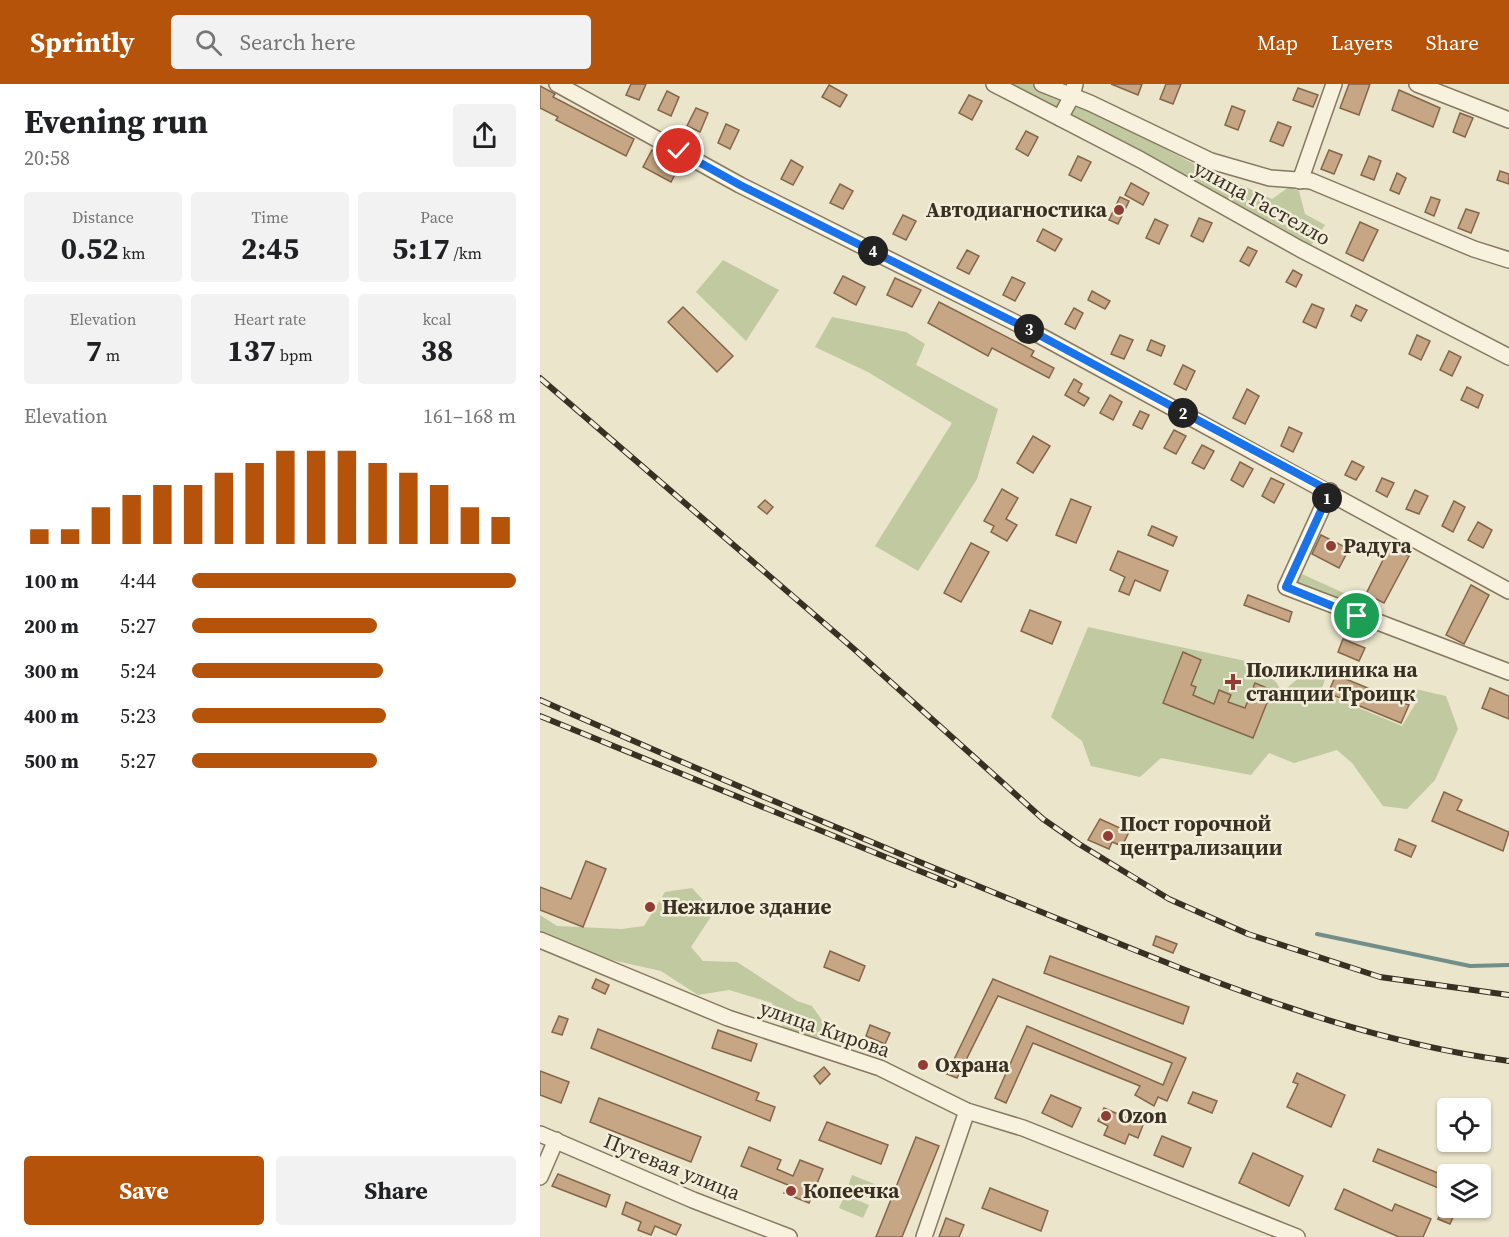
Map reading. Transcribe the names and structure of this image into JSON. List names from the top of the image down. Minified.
{"streets":{"street":["улица Гастелло","улица Кирова","Путевая улица"]},"places":{"other":["Автодиагностика","Радуга","Пост горочной централизации","Нежилое здание","Охрана","Ozon","Копеечка"],"health":["Поликлиника на станции Троицк"]},"page":{"header":"Sprintly","search":"Search here","nav":["Map","Layers","Share"],"heading":["Evening run","20:58"],"stats":[["Distance","0.52 km"],["Time","2:45"],["Pace","5:17 /km"],["Elevation","7 m"],["Heart rate","137 bpm"],["kcal","38"]],"pins":["4","3","2","1"],"chart":["Elevation","161–168 m"],"list":[{"name":"100 m","note":"4:44"},{"name":"200 m","note":"5:27"},{"name":"300 m","note":"5:24"},{"name":"400 m","note":"5:23"},{"name":"500 m","note":"5:27"}],"buttons":["Save","Share"]}}
